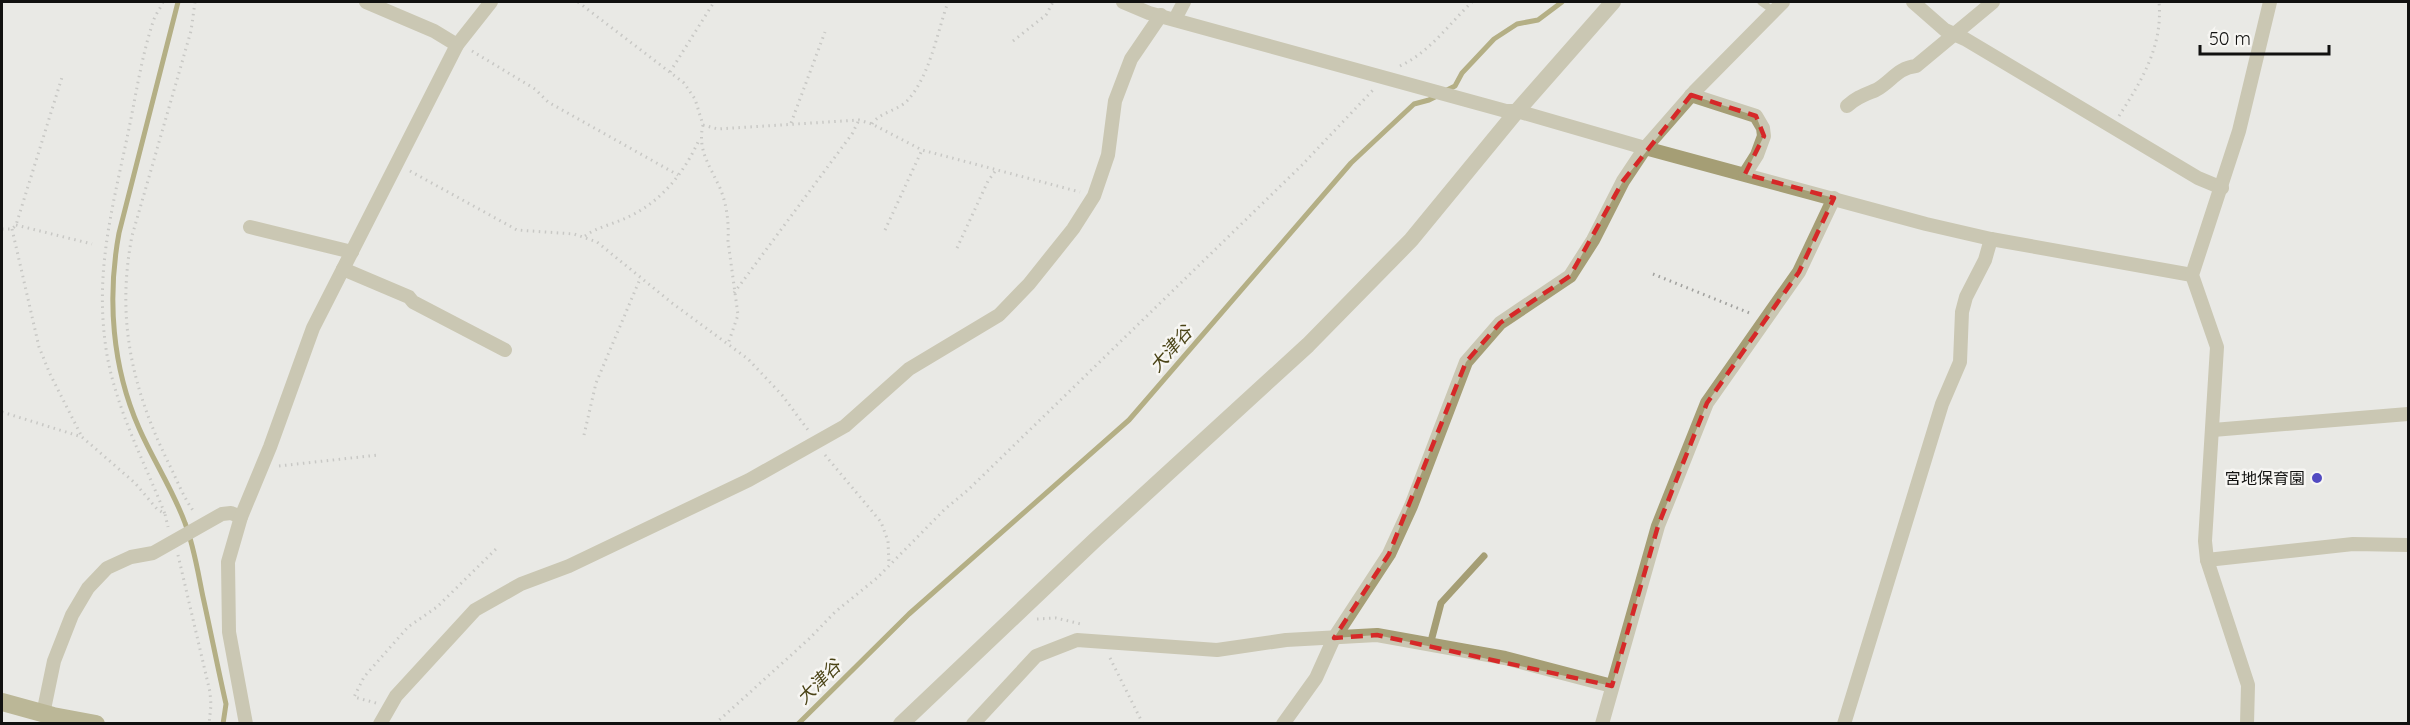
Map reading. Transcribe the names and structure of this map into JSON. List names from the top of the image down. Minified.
{"water":["大津谷"],"places":["宮地保育園"],"scale_bar":"50 m"}
